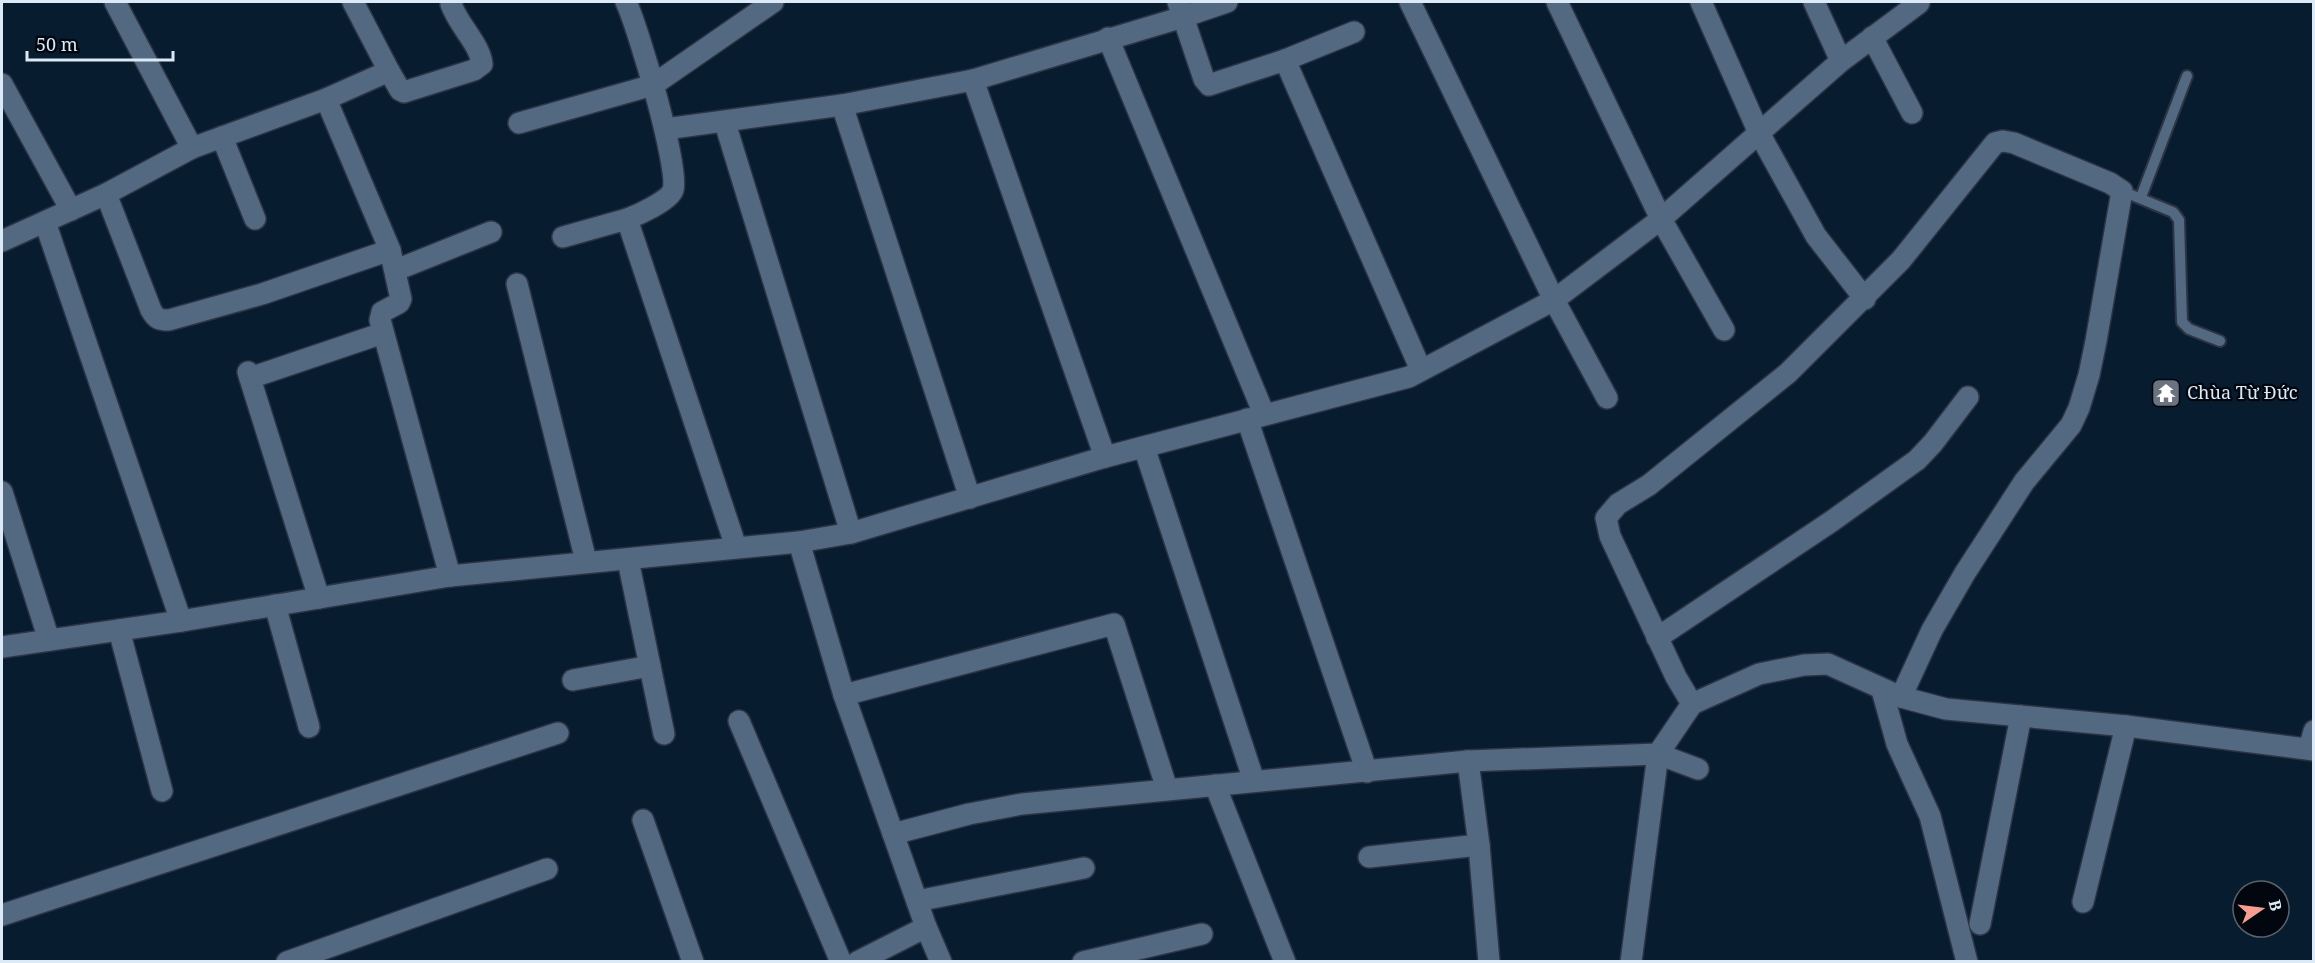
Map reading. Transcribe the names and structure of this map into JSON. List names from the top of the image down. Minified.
{"places":{"temple":["Chùa Từ Đức"]},"scale_bar":"50 m","north":"right"}
